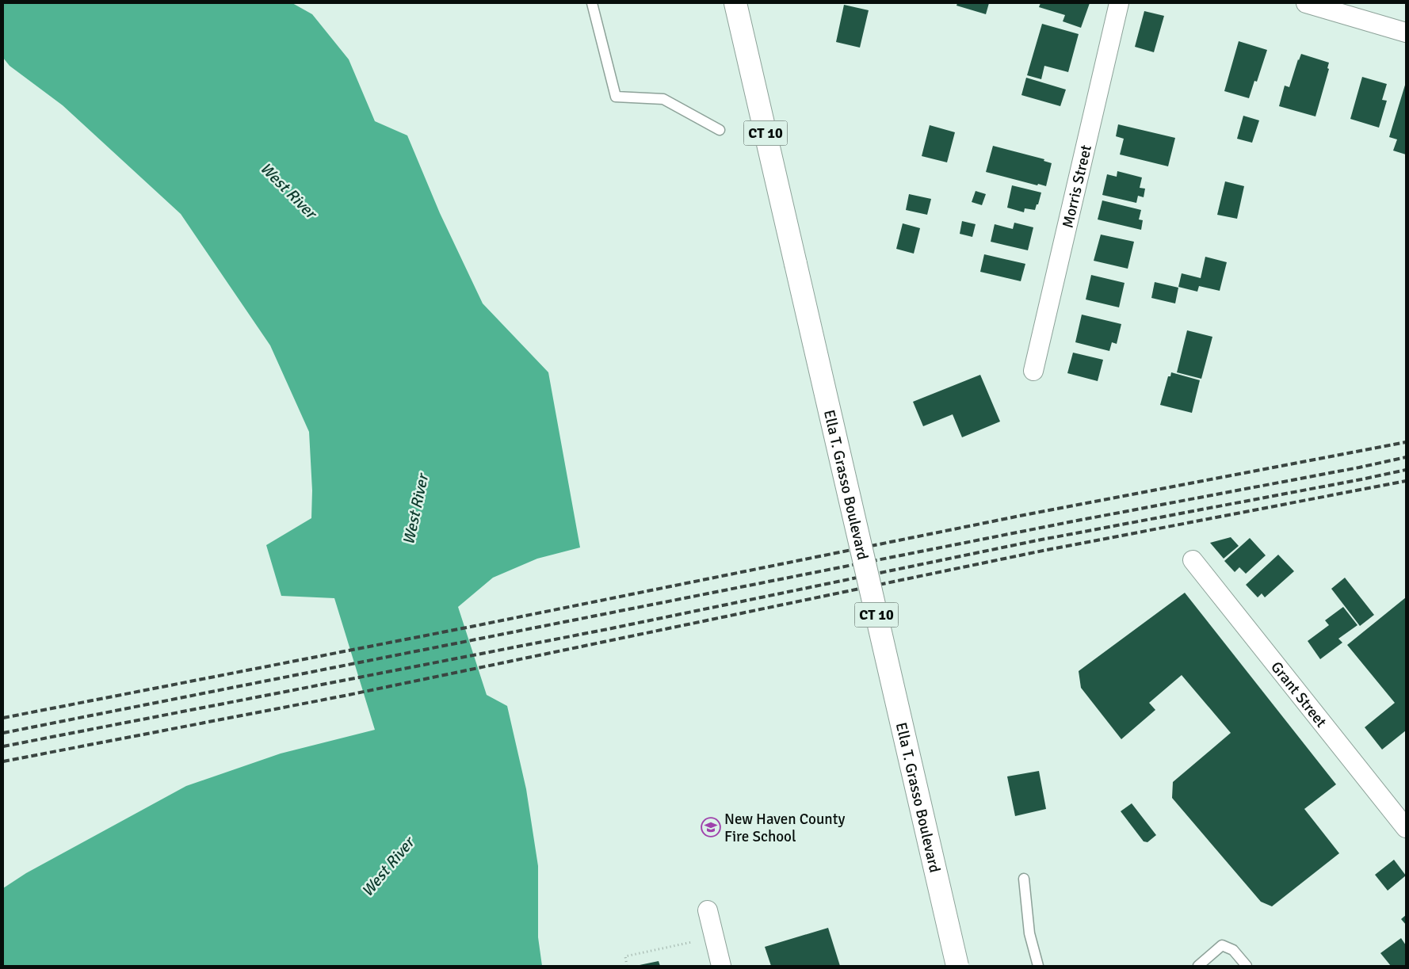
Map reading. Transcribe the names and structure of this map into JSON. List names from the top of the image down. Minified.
{"streets":{"main road":["CT 10","Ella T. Grasso Boulevard"],"street":["Morris Street","Grant Street"]},"water":["West River"],"places":{"school or university":["New Haven County Fire School"]}}
